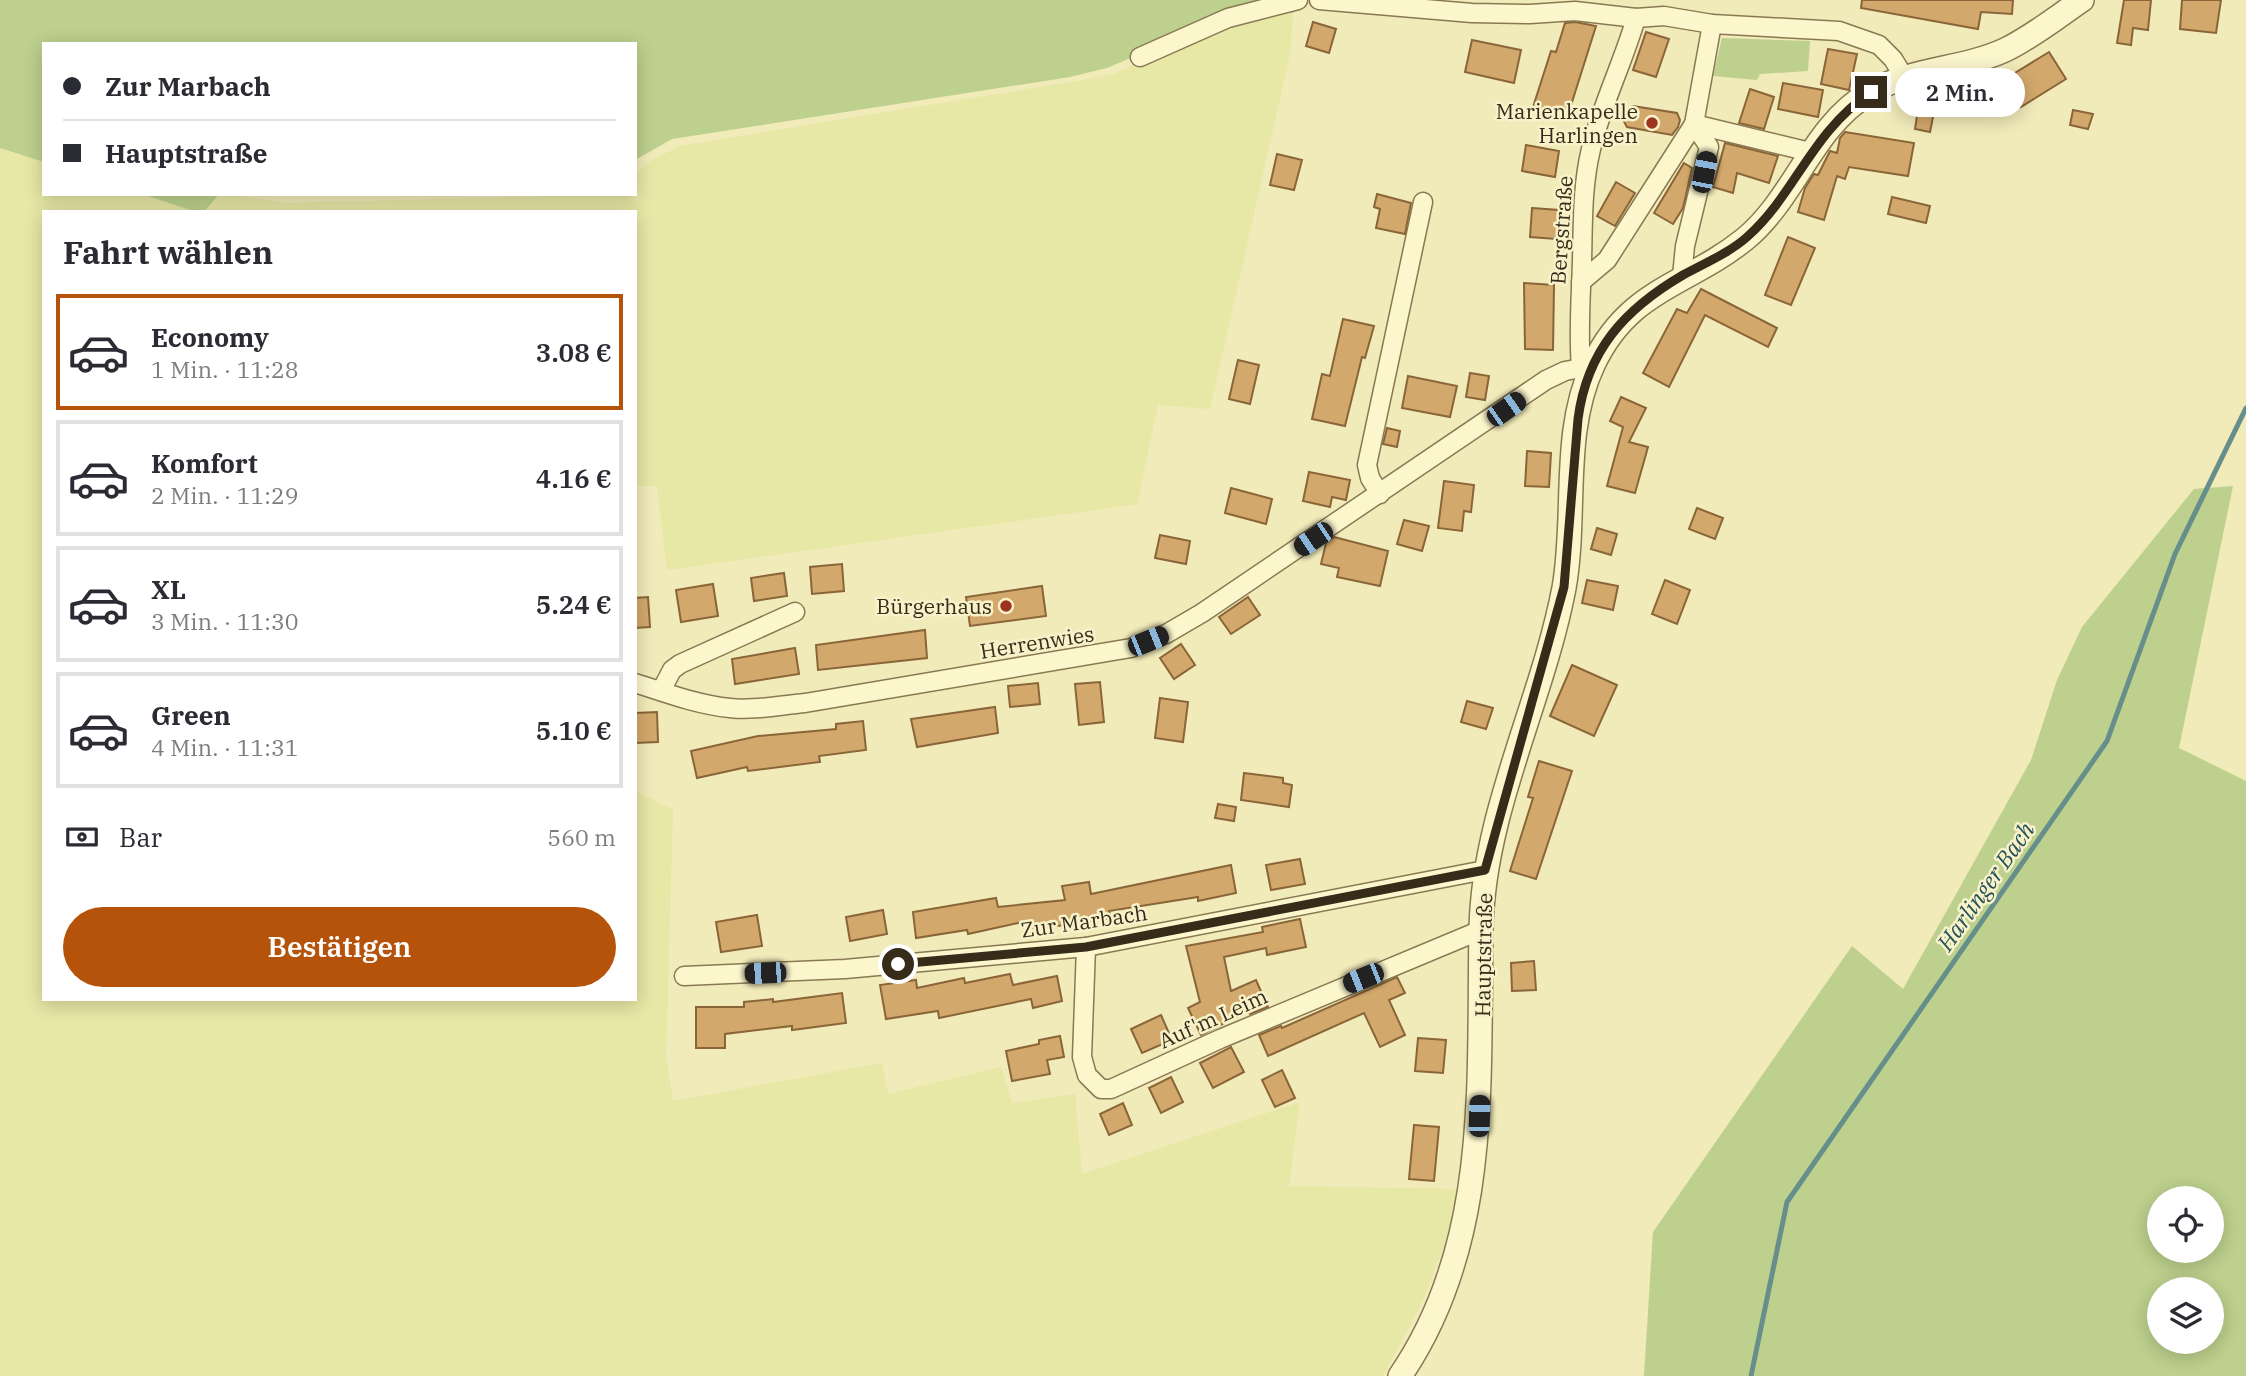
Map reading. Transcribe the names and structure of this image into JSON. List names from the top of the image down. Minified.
{"streets":{"street":["Bergstraße","Herrenwies","Zur Marbach","Hauptstraße","Auf'm Leim"]},"crossings":[["Bergstraße","Herrenwies"],["Bergstraße","Hauptstraße"],["Herrenwies","Hauptstraße"],["Zur Marbach","Hauptstraße"],["Zur Marbach","Auf'm Leim"],["Hauptstraße","Auf'm Leim"]],"water":["Harlinger Bach"],"places":["Marienkapelle Harlingen","Bürgerhaus"],"page":{"banner":["Zur Marbach","Hauptstraße"],"bubble":"2 Min.","heading":"Fahrt wählen","list":[{"name":"Economy","note":"1 Min. · 11:28","value":"3.08 €"},{"name":"Komfort","note":"2 Min. · 11:29","value":"4.16 €"},{"name":"XL","note":"3 Min. · 11:30","value":"5.24 €"},{"name":"Green","note":"4 Min. · 11:31","value":"5.10 €"}],"pay":["Bar","560 m"],"buttons":"Bestätigen"}}
